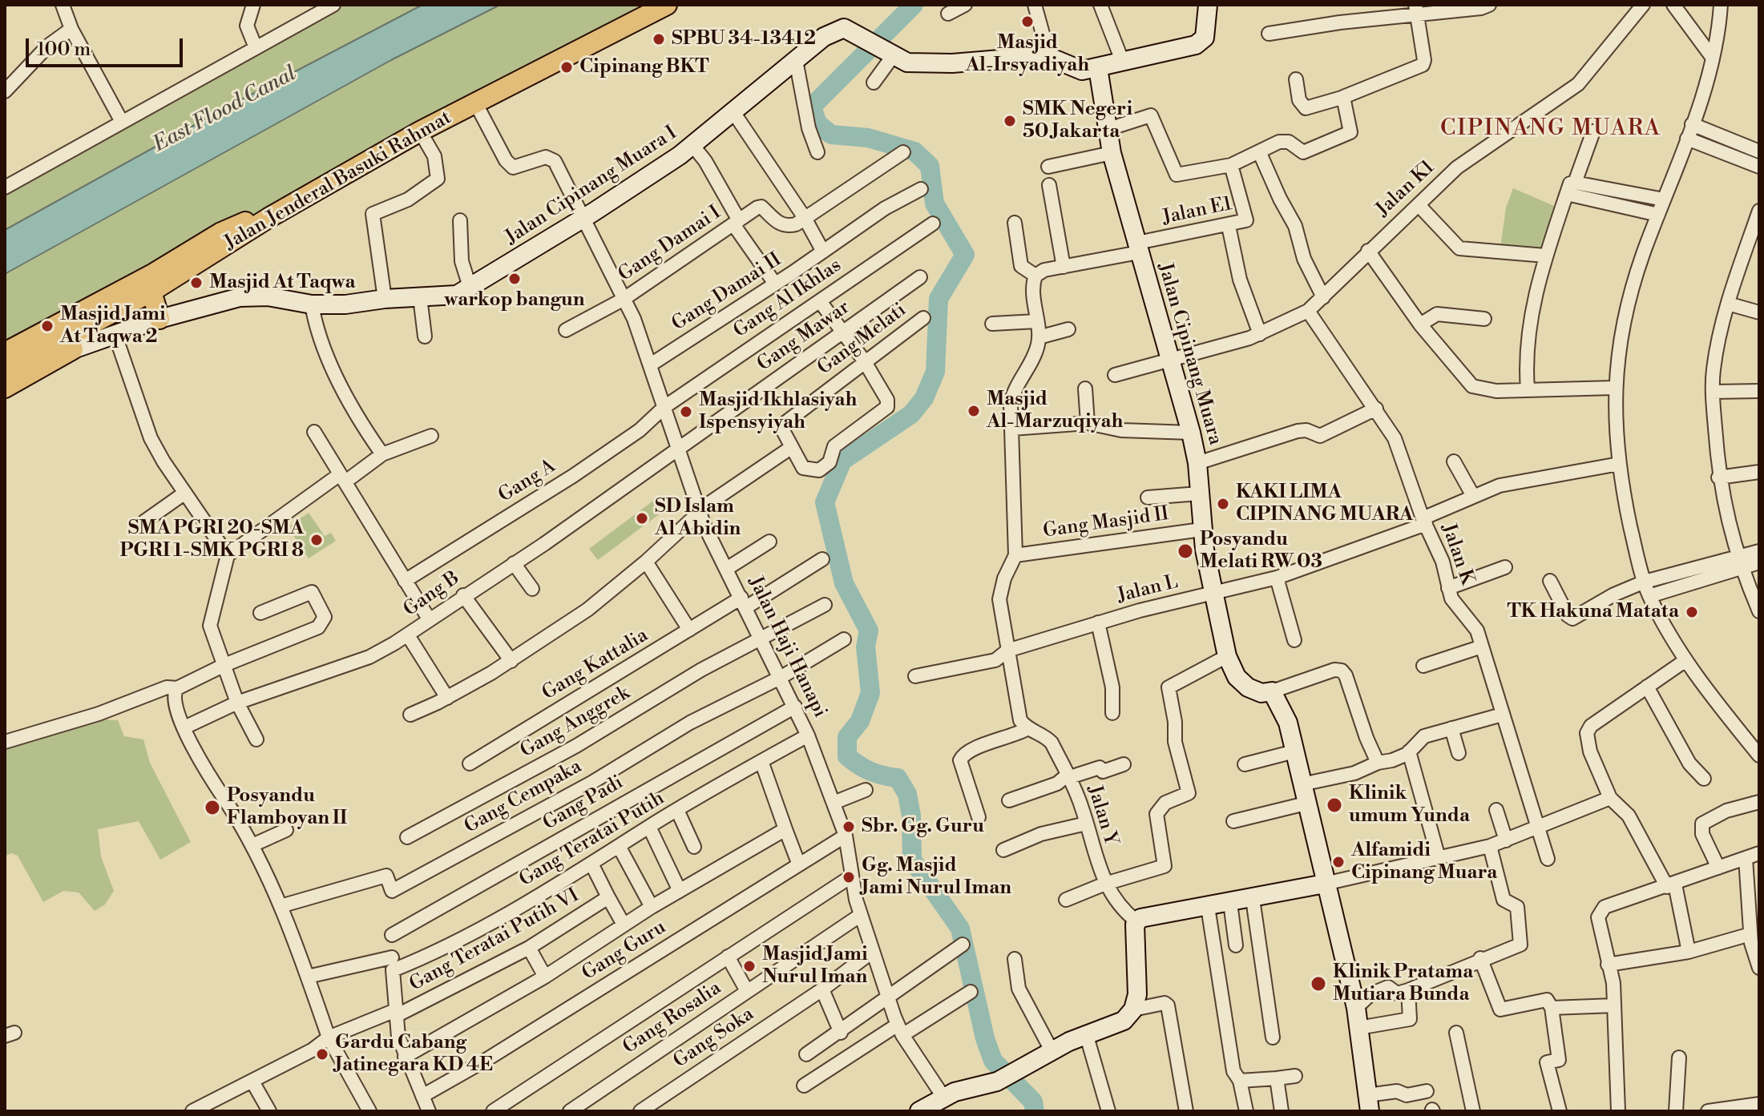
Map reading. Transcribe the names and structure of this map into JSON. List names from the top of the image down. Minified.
{"streets":{"main road":["Jalan Jenderal Basuki Rahmat"],"street":["Jalan Cipinang Muara I","Jalan K1","Jalan E1","Gang Damai I","Gang Damai II","Gang Al Ikhlas","Gang Mawar","Gang Melati","Jalan Cipinang Muara","Gang A","Gang Masjid II","Jalan K","Jalan L","Gang B","Jalan Haji Hanapi","Gang Kattalia","Gang Anggrek","Gang Cempaka","Gang Padi","Jalan Y","Gang Teratai Putih","Gang Teratai Putih VI","Gang Guru","Gang Rosalia","Gang Soka"]},"crossings":[["Jalan Jenderal Basuki Rahmat","Jalan Cipinang Muara I"],["Jalan Jenderal Basuki Rahmat","Jalan Haji Hanapi"],["Jalan Cipinang Muara I","Jalan Cipinang Muara"],["Jalan Cipinang Muara I","Jalan Haji Hanapi"],["Jalan K1","Jalan Cipinang Muara"],["Jalan K1","Jalan K"],["Jalan E1","Jalan Cipinang Muara"],["Gang Damai I","Jalan Haji Hanapi"],["Gang Damai II","Jalan Haji Hanapi"],["Gang Al Ikhlas","Gang A"],["Gang Al Ikhlas","Jalan Haji Hanapi"],["Gang Mawar","Gang B"],["Gang Mawar","Jalan Haji Hanapi"],["Jalan Cipinang Muara","Gang Masjid II"],["Jalan Cipinang Muara","Jalan L"],["Gang A","Jalan Haji Hanapi"],["Jalan K","Jalan L"],["Gang B","Jalan Haji Hanapi"],["Jalan Haji Hanapi","Gang Kattalia"],["Jalan Haji Hanapi","Gang Anggrek"],["Jalan Haji Hanapi","Gang Cempaka"],["Jalan Haji Hanapi","Gang Padi"],["Jalan Haji Hanapi","Gang Teratai Putih"],["Jalan Haji Hanapi","Gang Guru"],["Jalan Haji Hanapi","Gang Rosalia"],["Jalan Haji Hanapi","Gang Soka"],["Gang Teratai Putih","Gang Teratai Putih VI"]],"districts":["CIPINANG MUARA"],"water":["East Flood Canal"],"places":["Masjid Al-Irsyadiyah","SPBU 34-13412","Cipinang BKT","SMK Negeri 50 Jakarta","warkop bangun","Masjid At Taqwa","Masjid Jami At Taqwa 2","Masjid Al-Marzuqiyah","Masjid Ikhlasiyah Ispensyiyah","KAKI LIMA CIPINANG MUARA","SD Islam Al Abidin","SMA PGRI 20-SMA PGRI 1-SMK PGRI 8","Posyandu Melati RW 03","TK Hakuna Matata","Klinik umum Yunda","Posyandu Flamboyan II","Sbr. Gg. Guru","Alfamidi Cipinang Muara","Gg. Masjid Jami Nurul Iman","Masjid Jami Nurul Iman","Klinik Pratama Mutiara Bunda","Gardu Cabang Jatinegara KD 4E"],"scale_bar":"100 m"}
